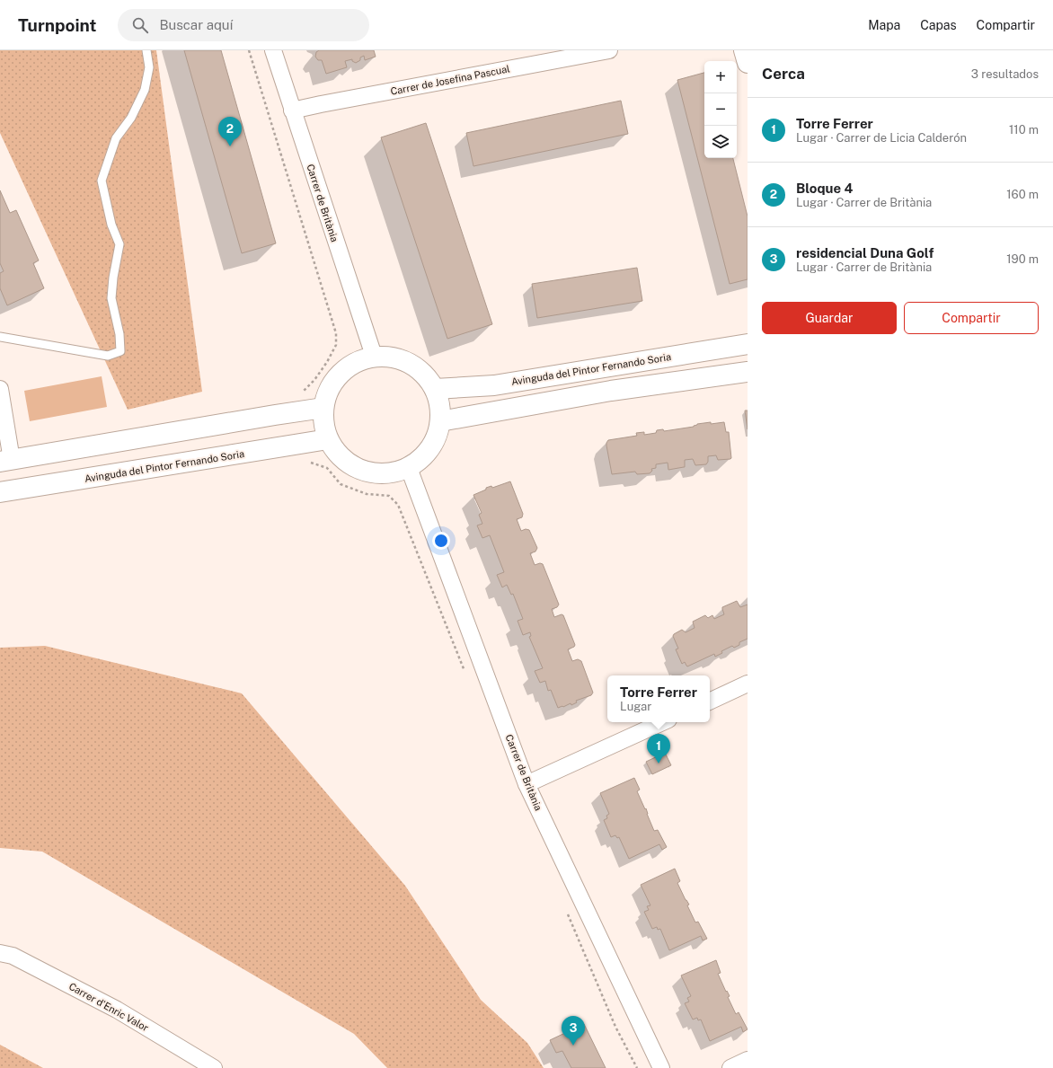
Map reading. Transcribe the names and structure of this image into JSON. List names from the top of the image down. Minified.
{"streets":{"street":["Carrer de Josefina Pascual","Carrer de Britània","Avinguda del Pintor Fernando Soria","Carrer d'Enric Valor"]},"crossings":[["Carrer de Josefina Pascual","Carrer de Britània"],["Carrer de Britània","Avinguda del Pintor Fernando Soria"]],"page":{"header":"Turnpoint","search":"Buscar aquí","nav":["Mapa","Capas","Compartir"],"heading":["Cerca","3 resultados"],"map_buttons":["+","−"],"list":[{"mark":"1","name":"Torre Ferrer","note":"Lugar · Carrer de Licia Calderón","value":"110 m"},{"mark":"2","name":"Bloque 4","note":"Lugar · Carrer de Britània","value":"160 m"},{"mark":"3","name":"residencial Duna Golf","note":"Lugar · Carrer de Britània","value":"190 m"}],"pins":["2","1","3"],"buttons":["Guardar","Compartir"],"popup":["Torre Ferrer","Lugar"]}}
